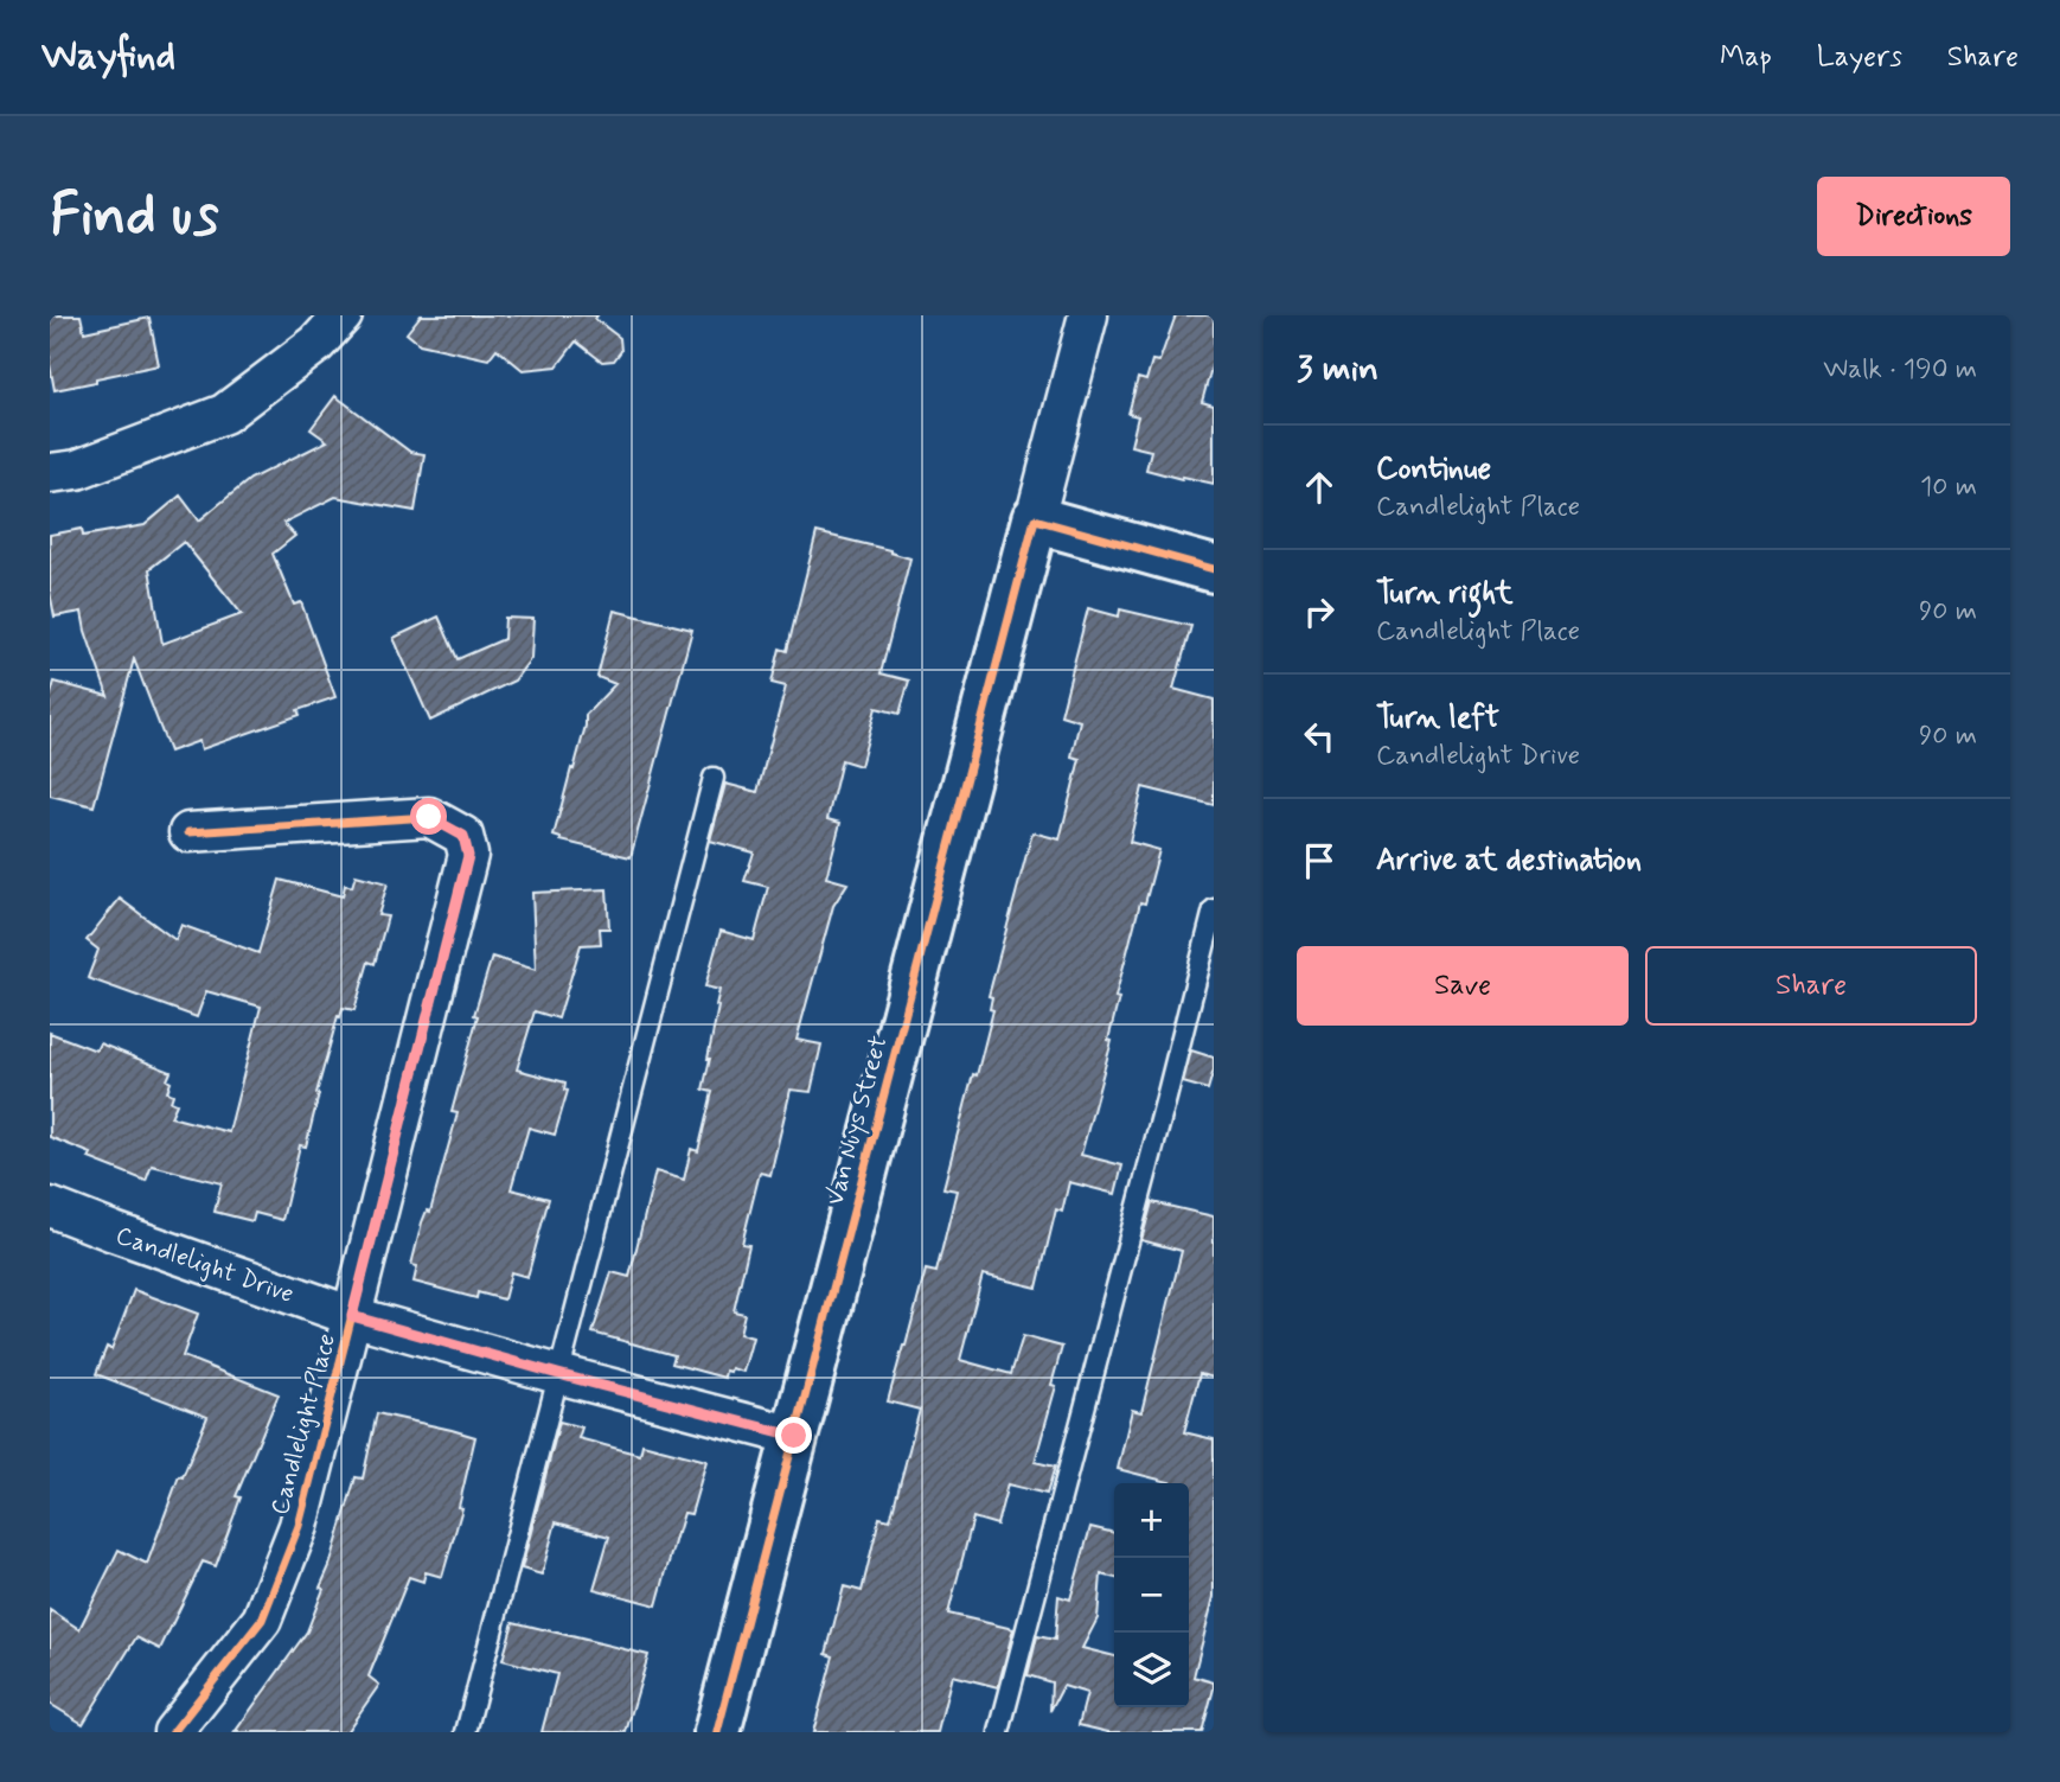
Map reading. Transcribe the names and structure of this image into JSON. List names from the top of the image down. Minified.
{"streets":{"street":["Van Nuys Street","Candlelight Drive","Candlelight Place"]},"crossings":[["Van Nuys Street","Candlelight Drive"],["Candlelight Drive","Candlelight Place"]],"page":{"header":"Wayfind","nav":["Map","Layers","Share"],"buttons":["Directions",["Save","Share"]],"title":"Find us","heading":["3 min","Walk · 190 m"],"list":[["Continue","Candlelight Place","10 m"],["Turn right","Candlelight Place","90 m"],["Turn left","Candlelight Drive","90 m"],"Arrive at destination"],"map_buttons":["+","−"]}}
